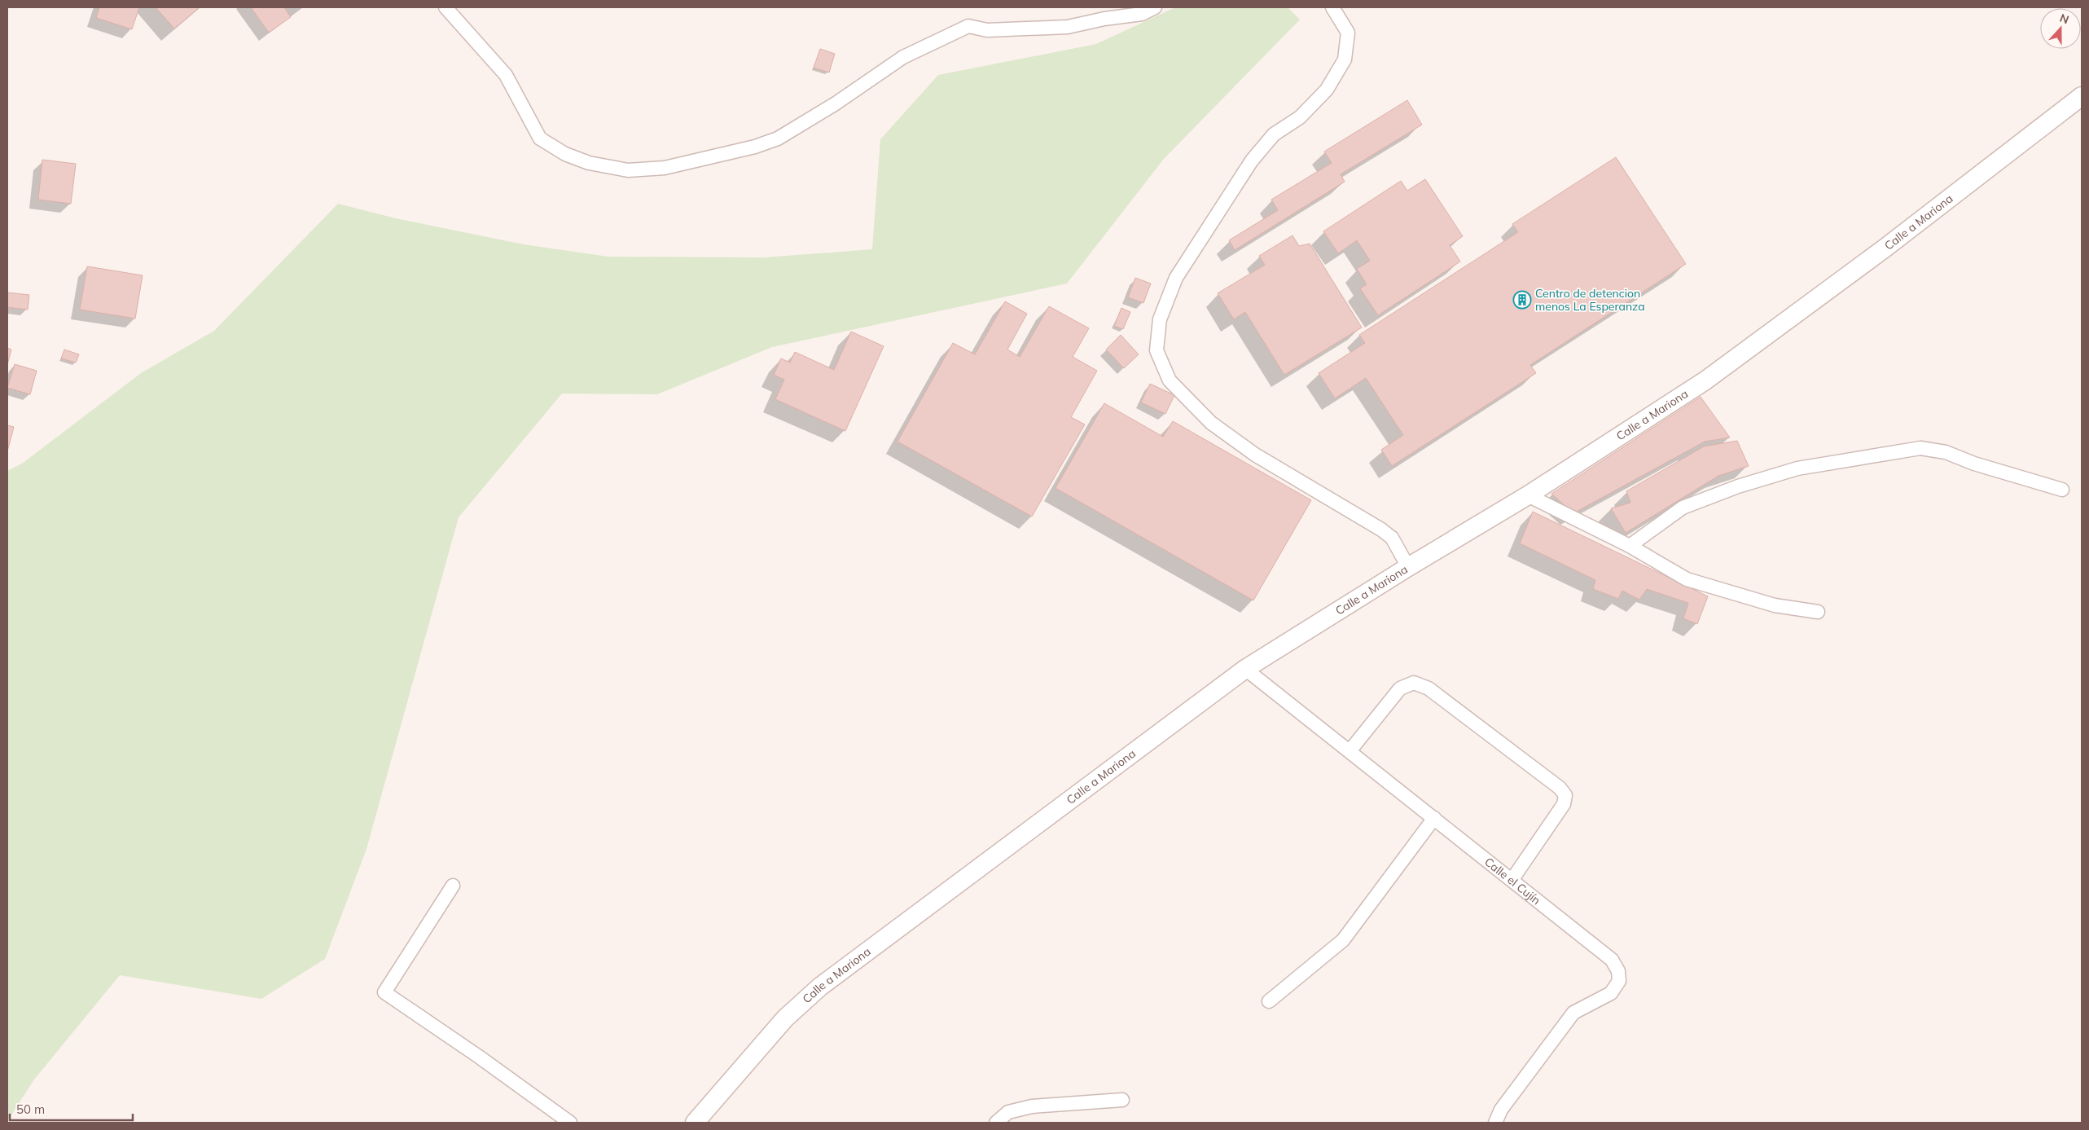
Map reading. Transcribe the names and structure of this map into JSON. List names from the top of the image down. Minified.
{"streets":{"main road":["Calle a Mariona"],"street":["Calle el Cujín"]},"crossings":[["Calle a Mariona","Calle el Cujín"]],"places":{"building":["Centro de detencion menos La Esperanza"]},"scale_bar":"50 m","north":"top"}
